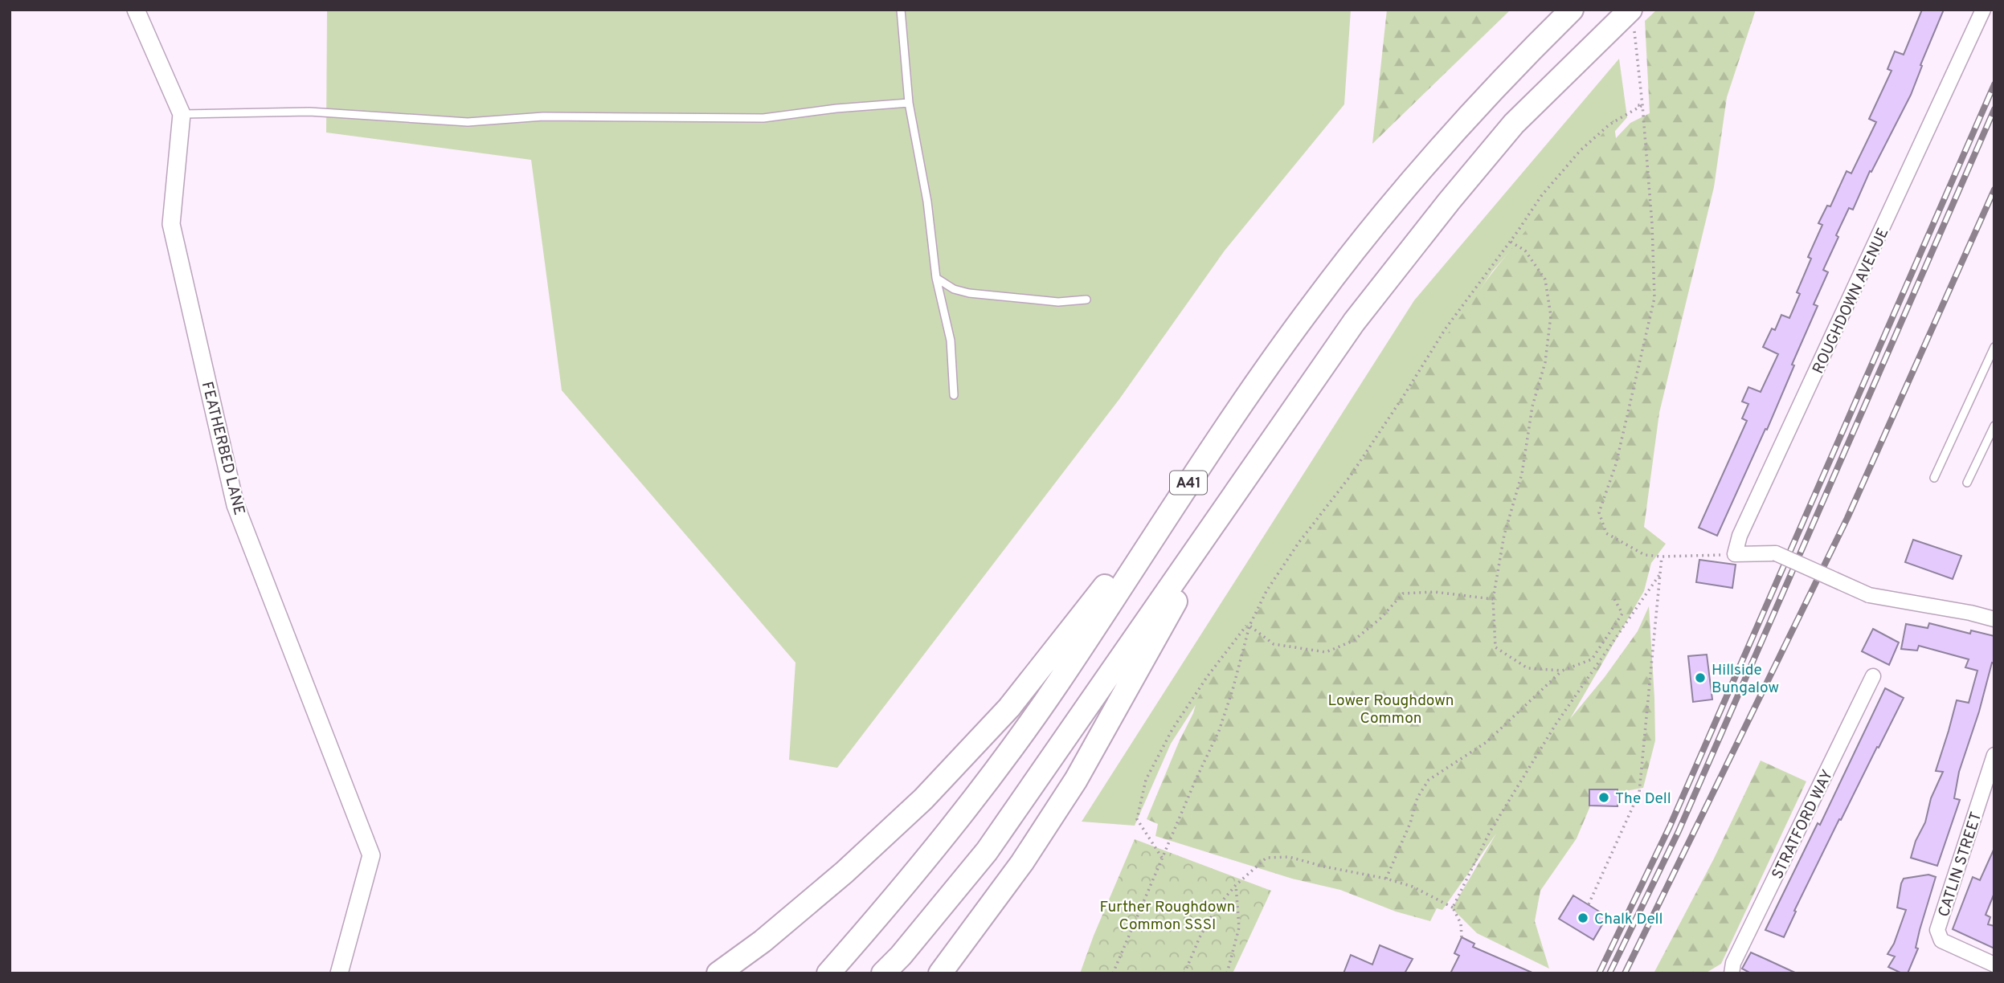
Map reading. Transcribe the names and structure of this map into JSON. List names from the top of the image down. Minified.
{"streets":{"highway":["A41"],"street":["ROUGHDOWN AVENUE","FEATHERBED LANE","STRATFORD WAY","CATLIN STREET"]},"parks":["Lower Roughdown Common","Further Roughdown Common SSSI"],"places":["Hillside Bungalow","The Dell","Chalk Dell"]}
